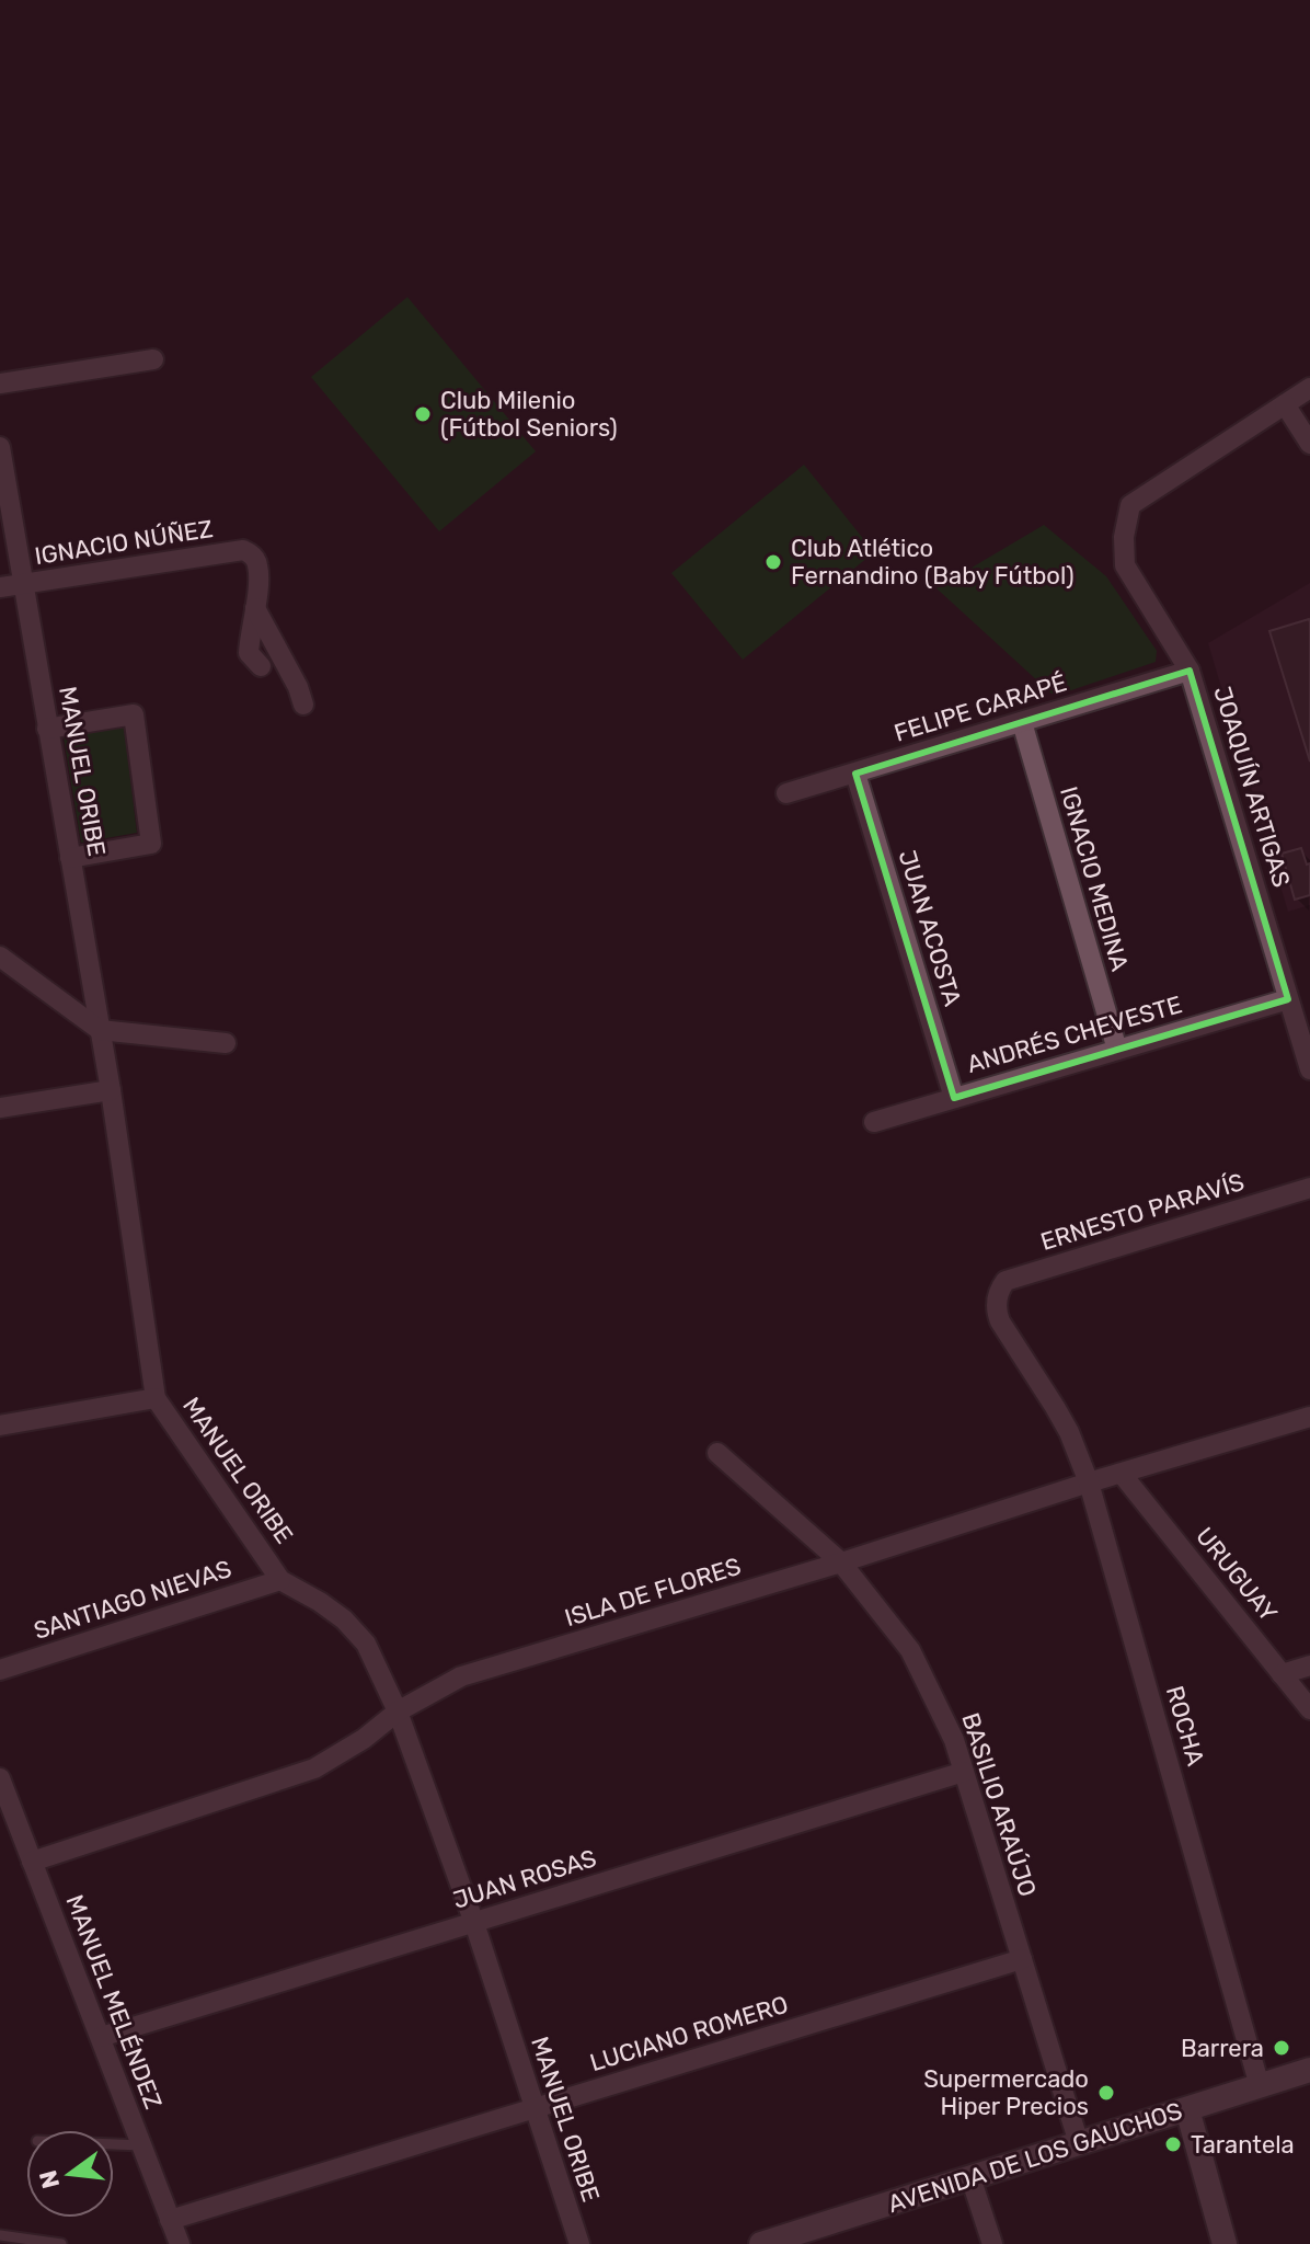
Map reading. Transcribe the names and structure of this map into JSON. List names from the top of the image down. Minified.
{"streets":{"street":["IGNACIO NÚÑEZ","FELIPE CARAPÉ","MANUEL ORIBE","JOAQUÍN ARTIGAS","IGNACIO MEDINA","JUAN ACOSTA","ANDRÉS CHEVESTE","ERNESTO PARAVÍS","URUGUAY","ISLA DE FLORES","SANTIAGO NIEVAS","ROCHA","BASILIO ARAÚJO","JUAN ROSAS","MANUEL MELÉNDEZ","LUCIANO ROMERO","AVENIDA DE LOS GAUCHOS"]},"crossings":[["IGNACIO NÚÑEZ","MANUEL ORIBE"],["FELIPE CARAPÉ","JOAQUÍN ARTIGAS"],["FELIPE CARAPÉ","IGNACIO MEDINA"],["FELIPE CARAPÉ","JUAN ACOSTA"],["MANUEL ORIBE","ISLA DE FLORES"],["MANUEL ORIBE","SANTIAGO NIEVAS"],["MANUEL ORIBE","JUAN ROSAS"],["MANUEL ORIBE","LUCIANO ROMERO"],["JOAQUÍN ARTIGAS","ANDRÉS CHEVESTE"],["IGNACIO MEDINA","ANDRÉS CHEVESTE"],["JUAN ACOSTA","ANDRÉS CHEVESTE"],["ERNESTO PARAVÍS","ROCHA"],["URUGUAY","ISLA DE FLORES"],["ISLA DE FLORES","ROCHA"],["ISLA DE FLORES","BASILIO ARAÚJO"],["ISLA DE FLORES","MANUEL MELÉNDEZ"],["ROCHA","AVENIDA DE LOS GAUCHOS"],["BASILIO ARAÚJO","JUAN ROSAS"],["BASILIO ARAÚJO","LUCIANO ROMERO"],["BASILIO ARAÚJO","AVENIDA DE LOS GAUCHOS"],["JUAN ROSAS","MANUEL MELÉNDEZ"],["MANUEL MELÉNDEZ","LUCIANO ROMERO"]],"places":["Club Milenio (Fútbol Seniors)","Club Atlético Fernandino (Baby Fútbol)","Barrera","Supermercado Hiper Precios","Tarantela"],"north":"left"}
